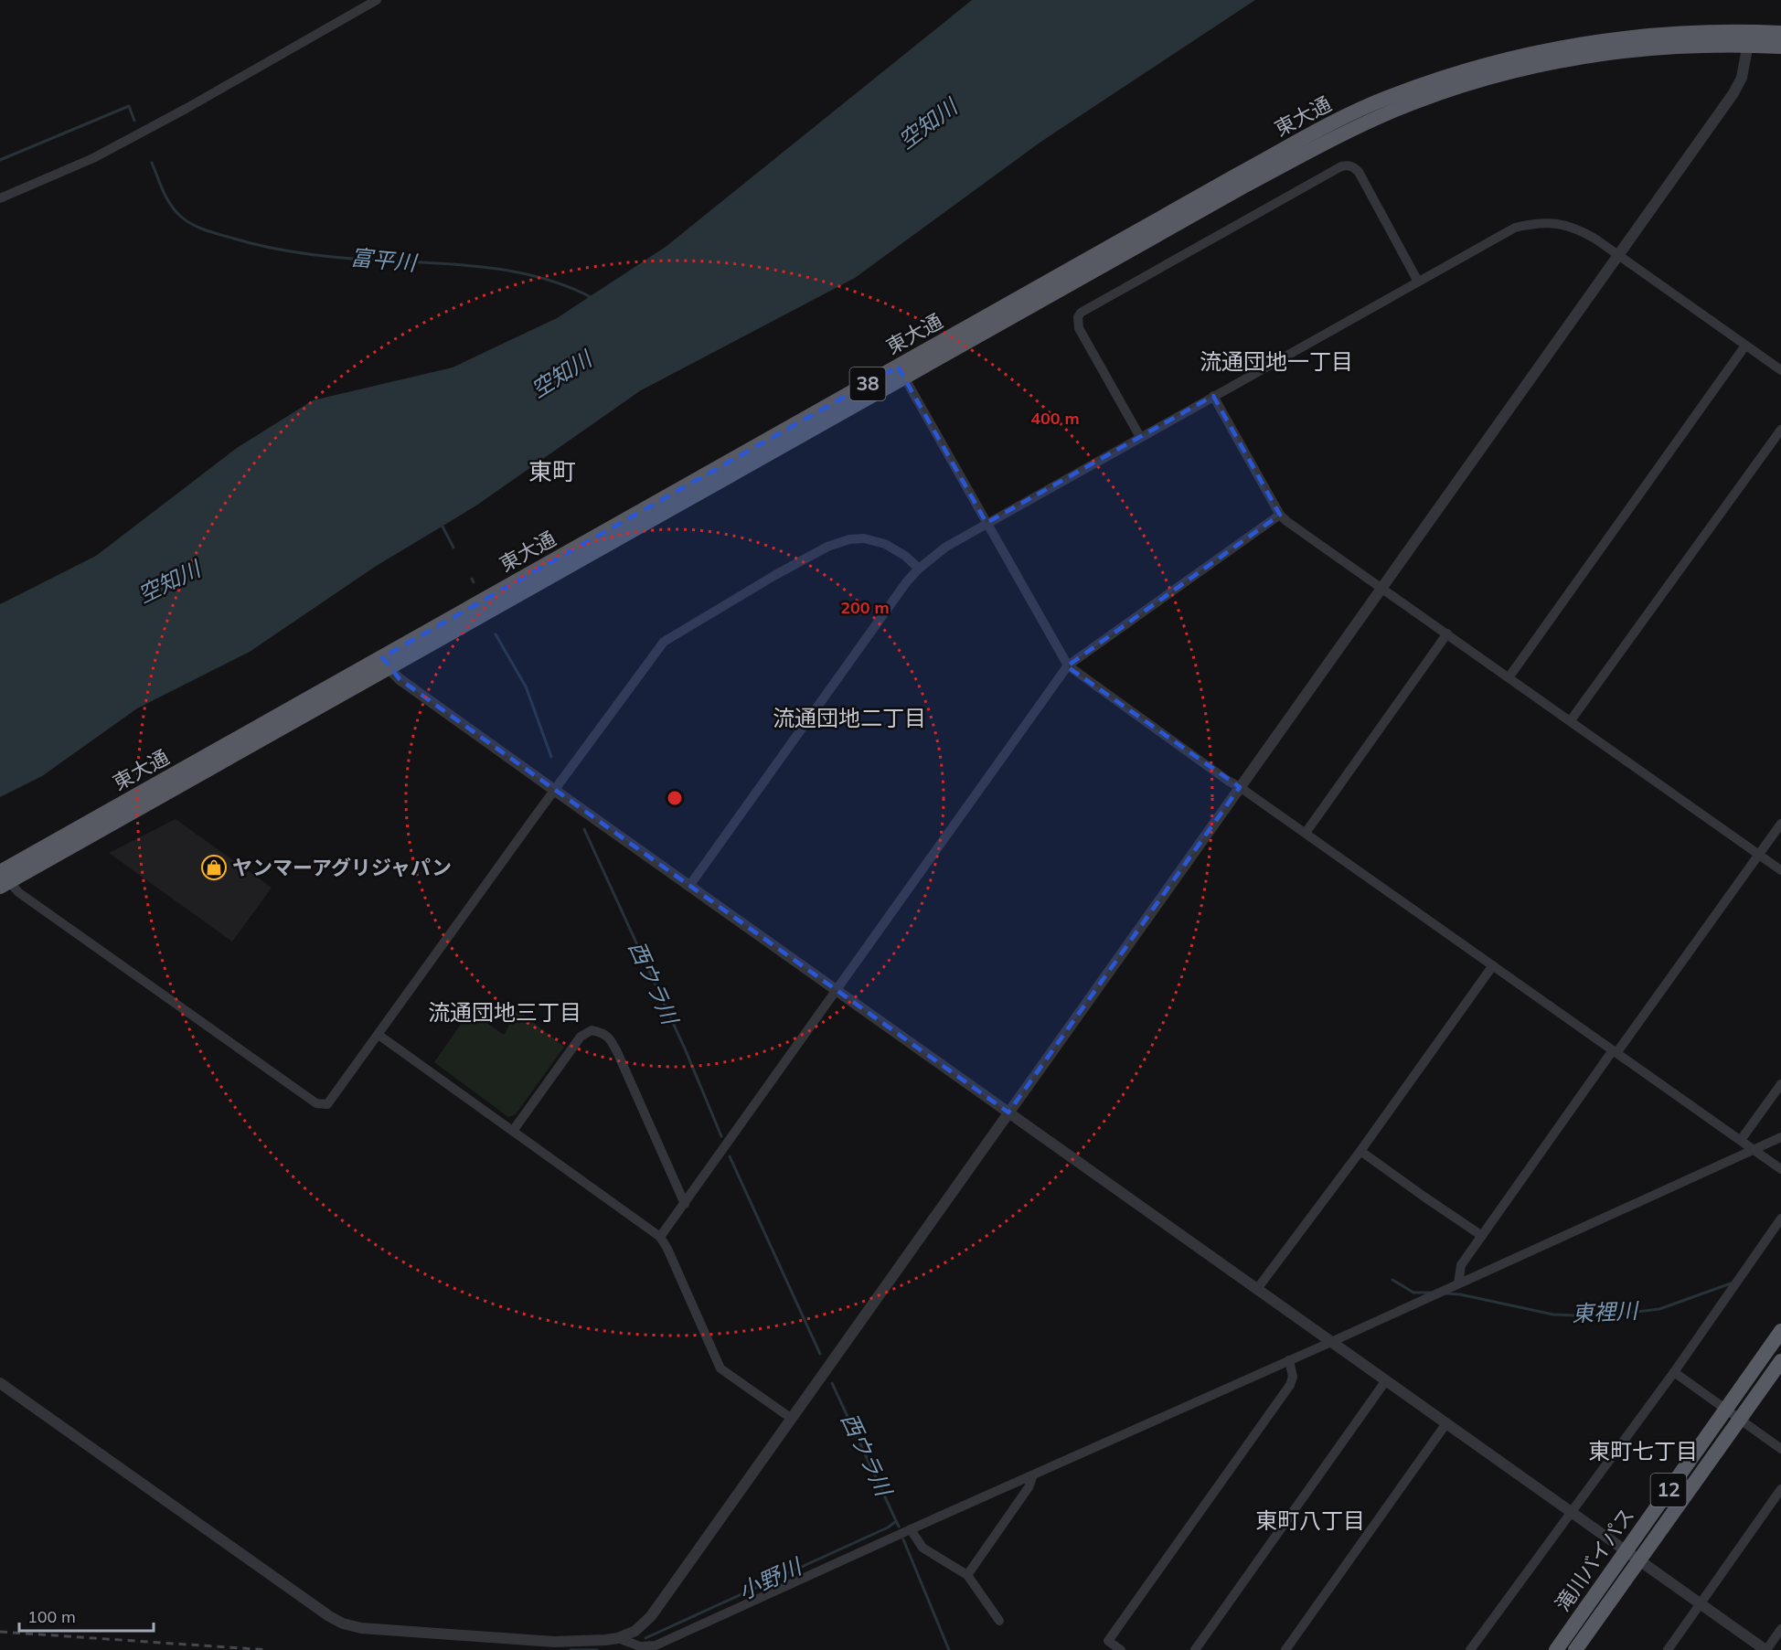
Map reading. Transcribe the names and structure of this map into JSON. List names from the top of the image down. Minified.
{"streets":{"highway":["東大通","38","12","滝川バイパス"]},"districts":["流通団地一丁目","東町","流通団地二丁目","流通団地三丁目","東町七丁目","東町八丁目"],"water":["空知川","富平川","西ウラ川","東裡川","小野川"],"places":{"shop":["ヤンマーアグリジャパン"]},"scale_bar":"100 m","rings":["400 m","200 m"]}
